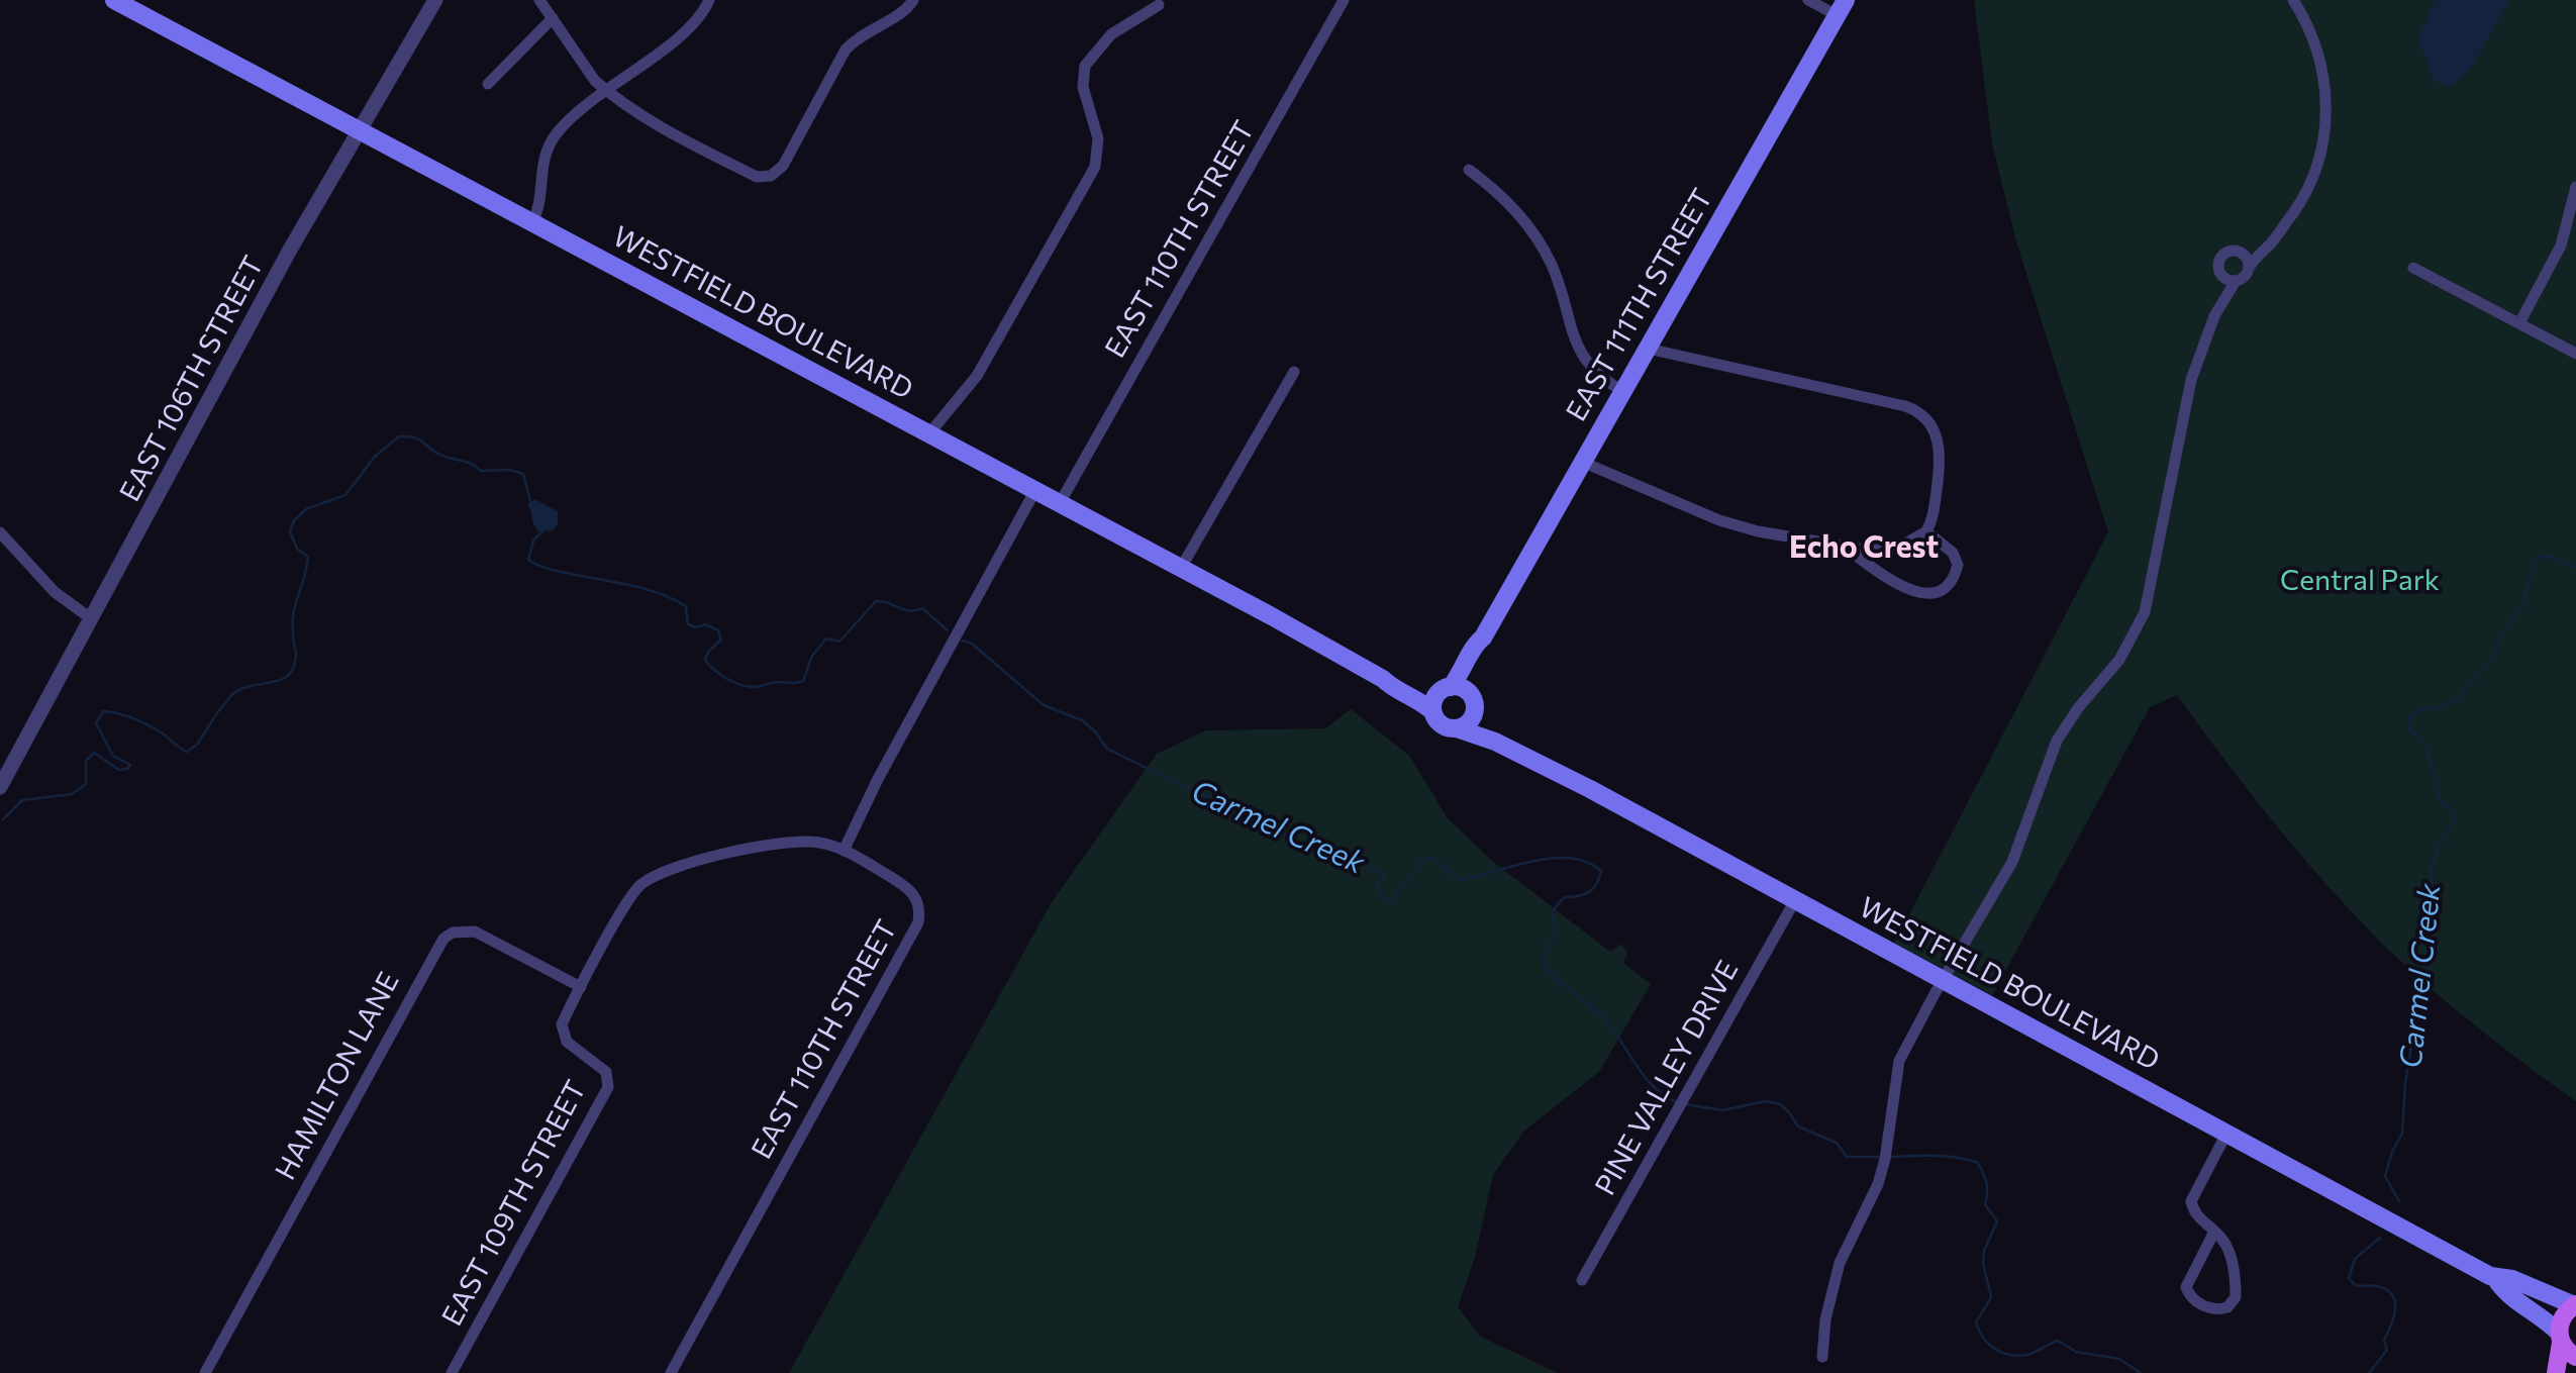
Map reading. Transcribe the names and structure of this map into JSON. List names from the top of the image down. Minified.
{"streets":{"main road":["EAST 111TH STREET","WESTFIELD BOULEVARD"],"street":["EAST 110TH STREET","EAST 106TH STREET","HAMILTON LANE","PINE VALLEY DRIVE","EAST 109TH STREET"]},"crossings":[["EAST 110TH STREET","WESTFIELD BOULEVARD"],["EAST 110TH STREET","EAST 109TH STREET"],["EAST 111TH STREET","WESTFIELD BOULEVARD"],["WESTFIELD BOULEVARD","EAST 106TH STREET"],["WESTFIELD BOULEVARD","PINE VALLEY DRIVE"],["HAMILTON LANE","EAST 109TH STREET"]],"districts":["Echo Crest"],"water":["Carmel Creek"],"parks":["Central Park"]}
